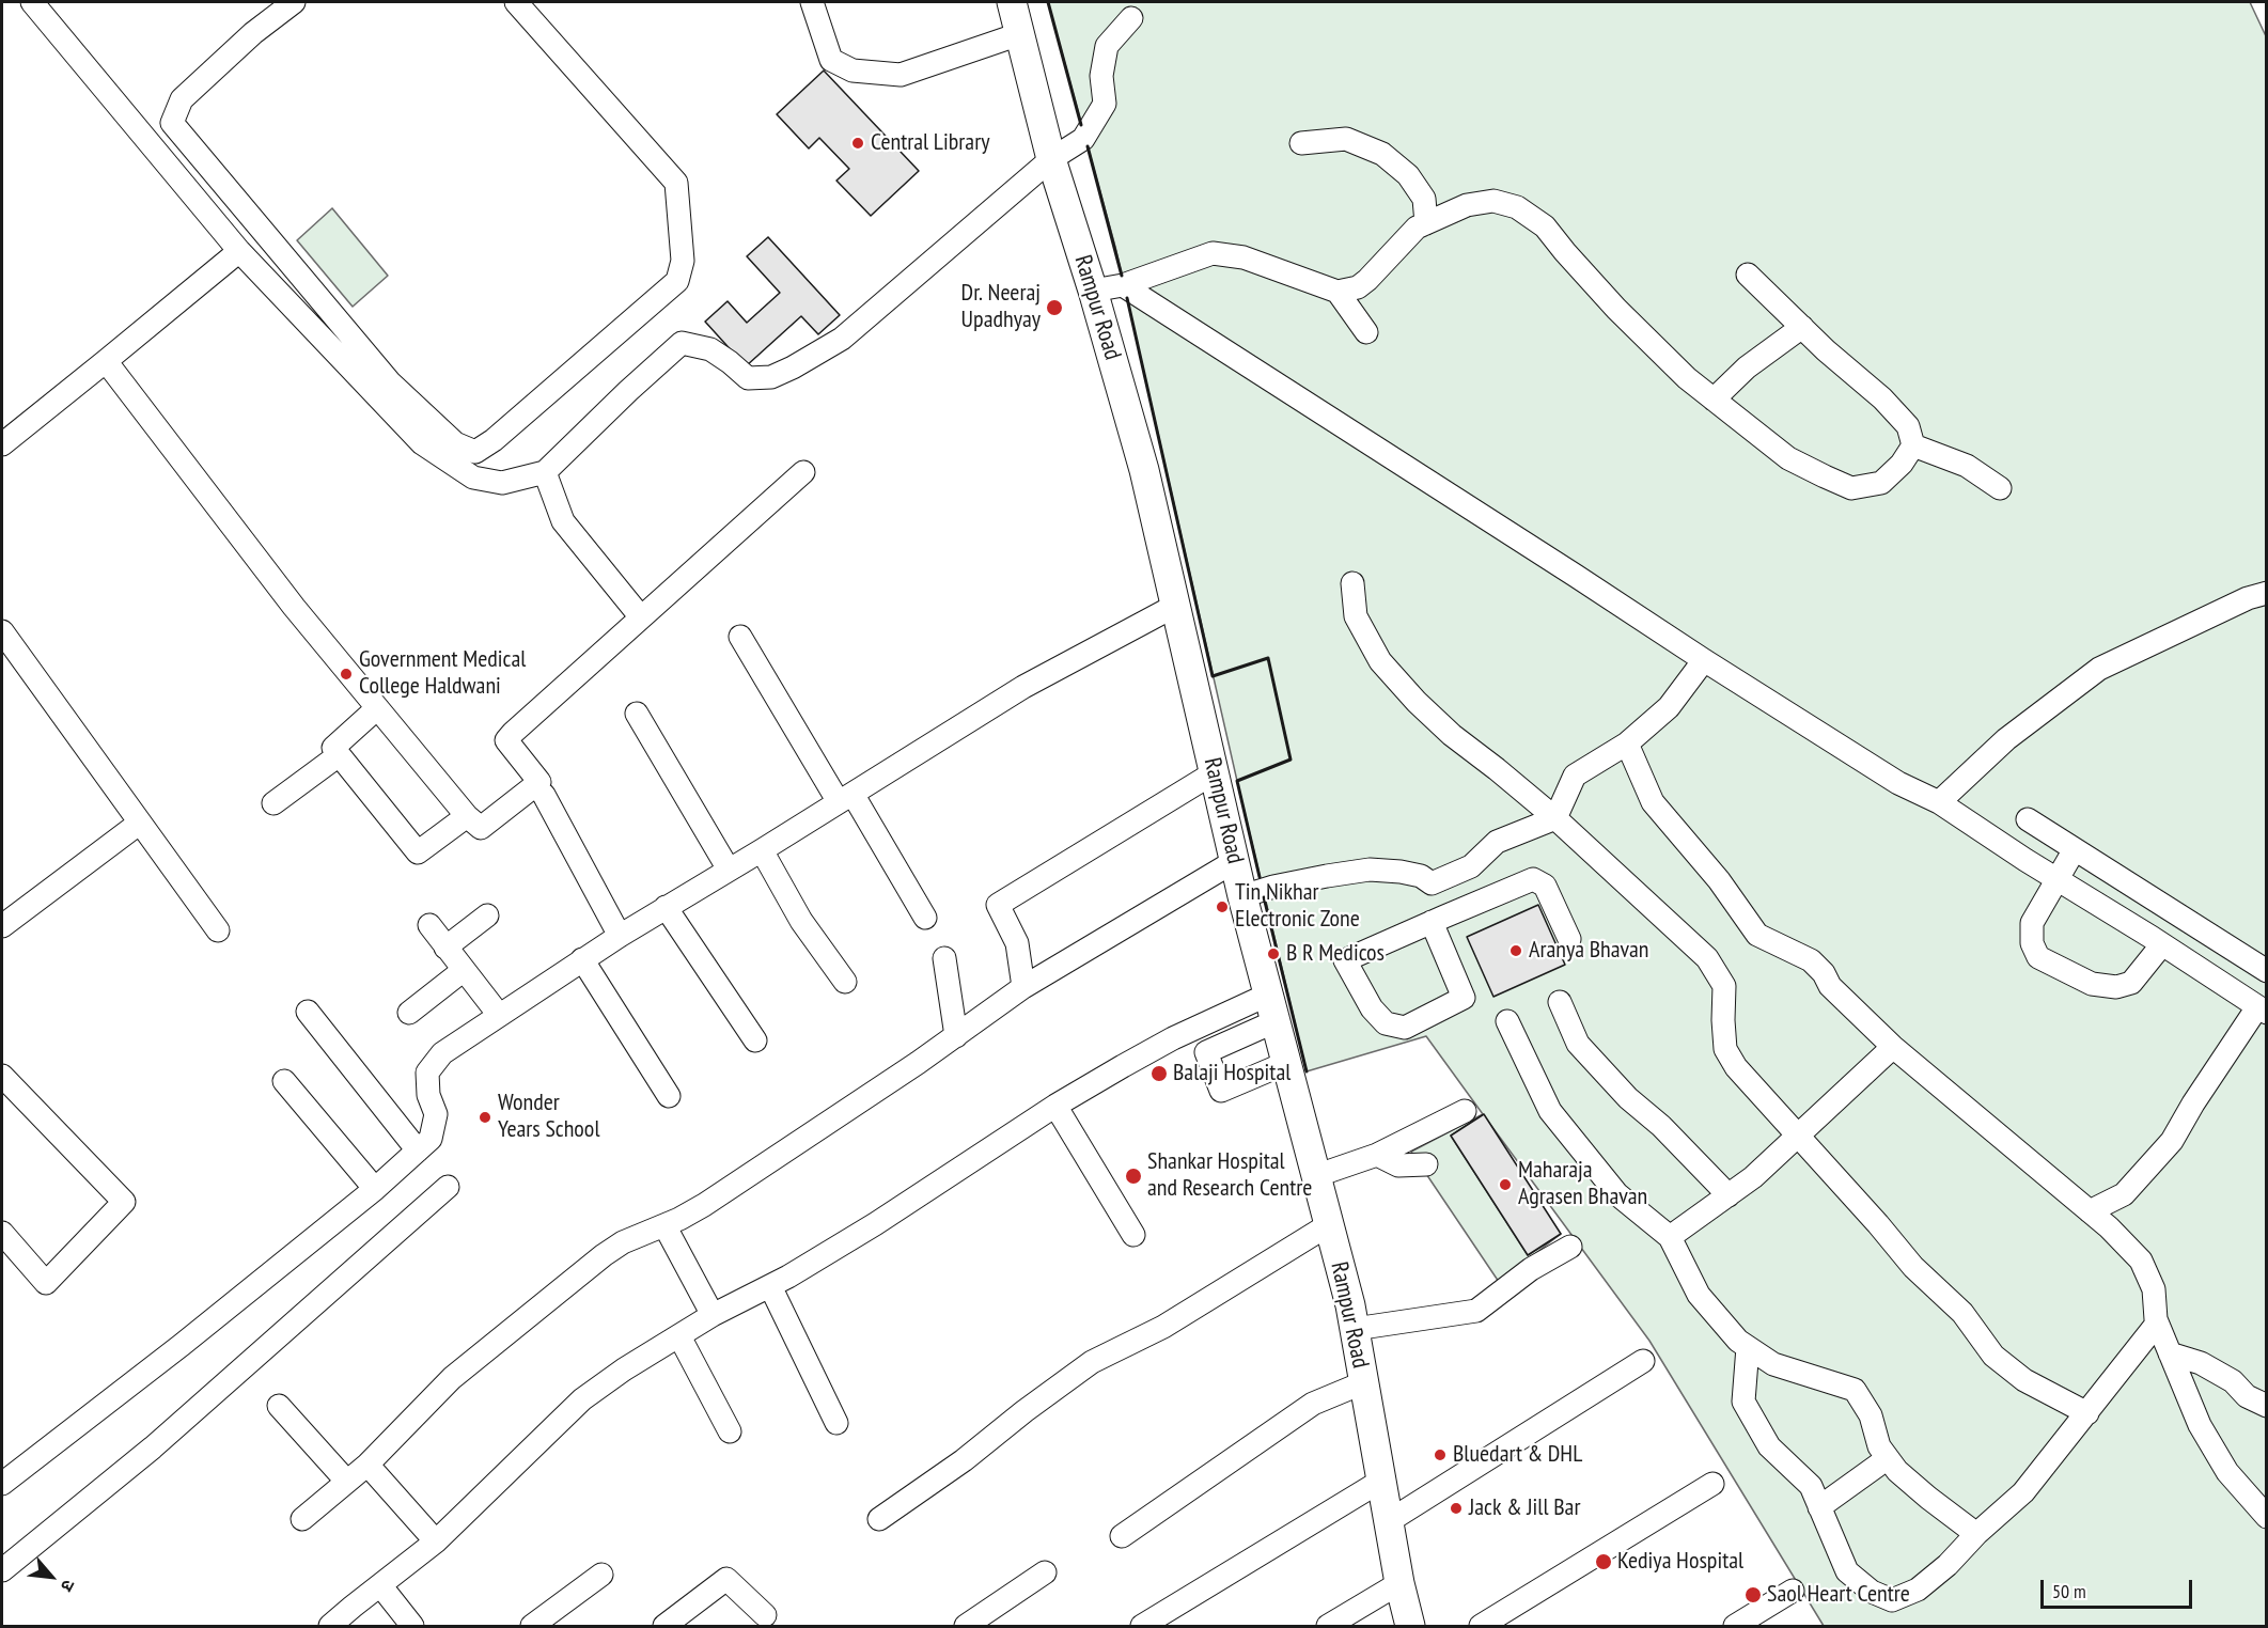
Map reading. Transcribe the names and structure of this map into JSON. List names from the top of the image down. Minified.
{"streets":{"main road":["Rampur Road"]},"places":["Central Library","Dr. Neeraj Upadhyay","Government Medical College Haldwani","Tin Nikhar Electronic Zone","Aranya Bhavan","B R Medicos","Balaji Hospital","Wonder Years School","Shankar Hospital and Research Centre","Maharaja Agrasen Bhavan","Bluedart & DHL","Jack & Jill Bar","Kediya Hospital","Saol Heart Centre"],"scale_bar":"50 m","north":"bottom right"}
